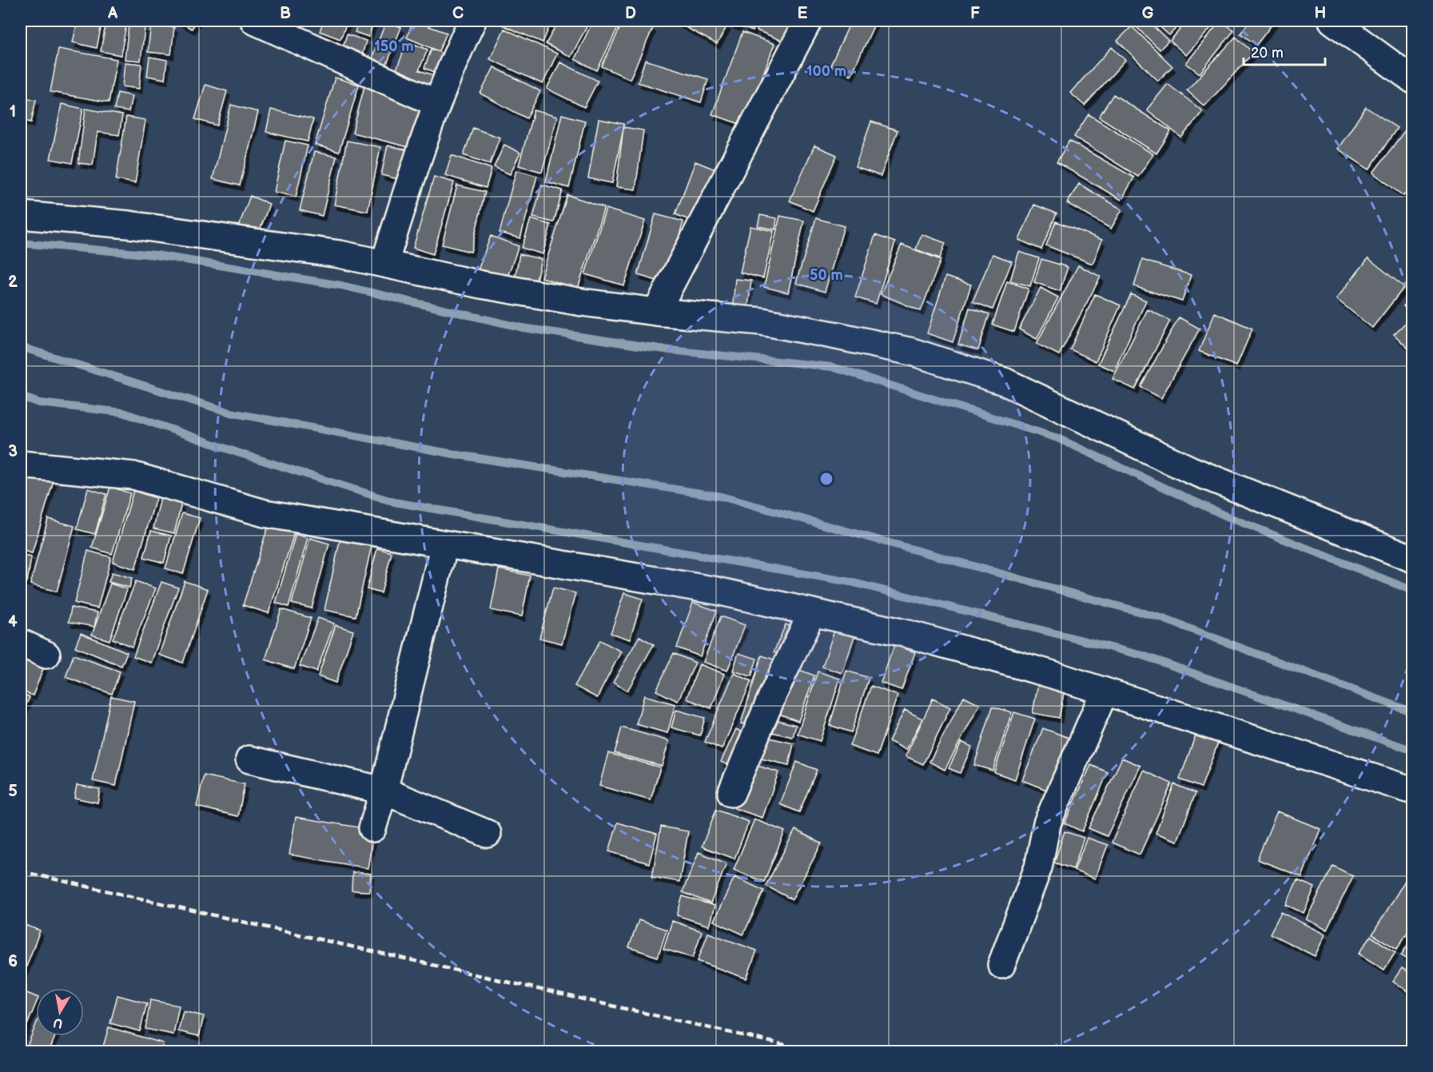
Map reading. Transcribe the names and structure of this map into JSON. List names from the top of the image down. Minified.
{"scale_bar":"20 m","north":"bottom","grid":{"columns":["A","B","C","D","E","F","G","H"],"rows":["1","2","3","4","5","6"]},"rings":["150 m","100 m","50 m"]}
